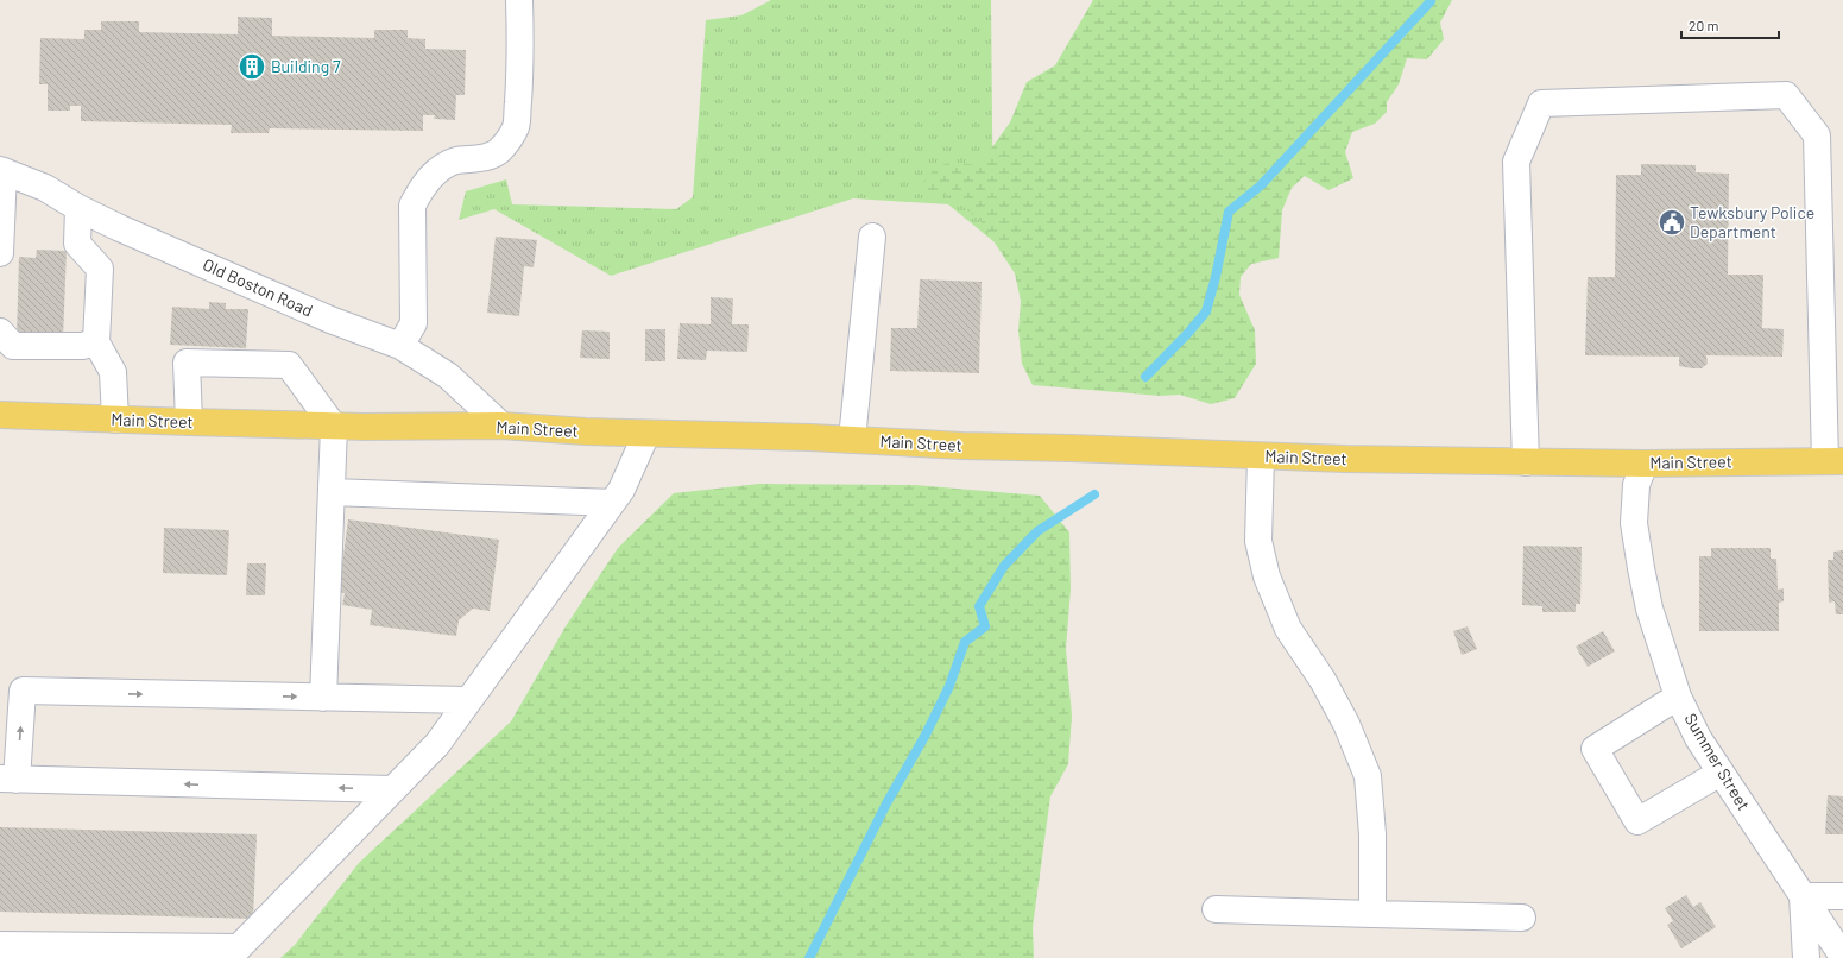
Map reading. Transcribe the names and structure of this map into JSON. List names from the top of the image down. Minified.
{"streets":{"main road":["Main Street"],"street":["Old Boston Road","Summer Street"]},"crossings":[["Old Boston Road","Main Street"],["Main Street","Summer Street"]],"places":{"building":["Building 7"],"public building":["Tewksbury Police Department"]},"scale_bar":"20 m"}
